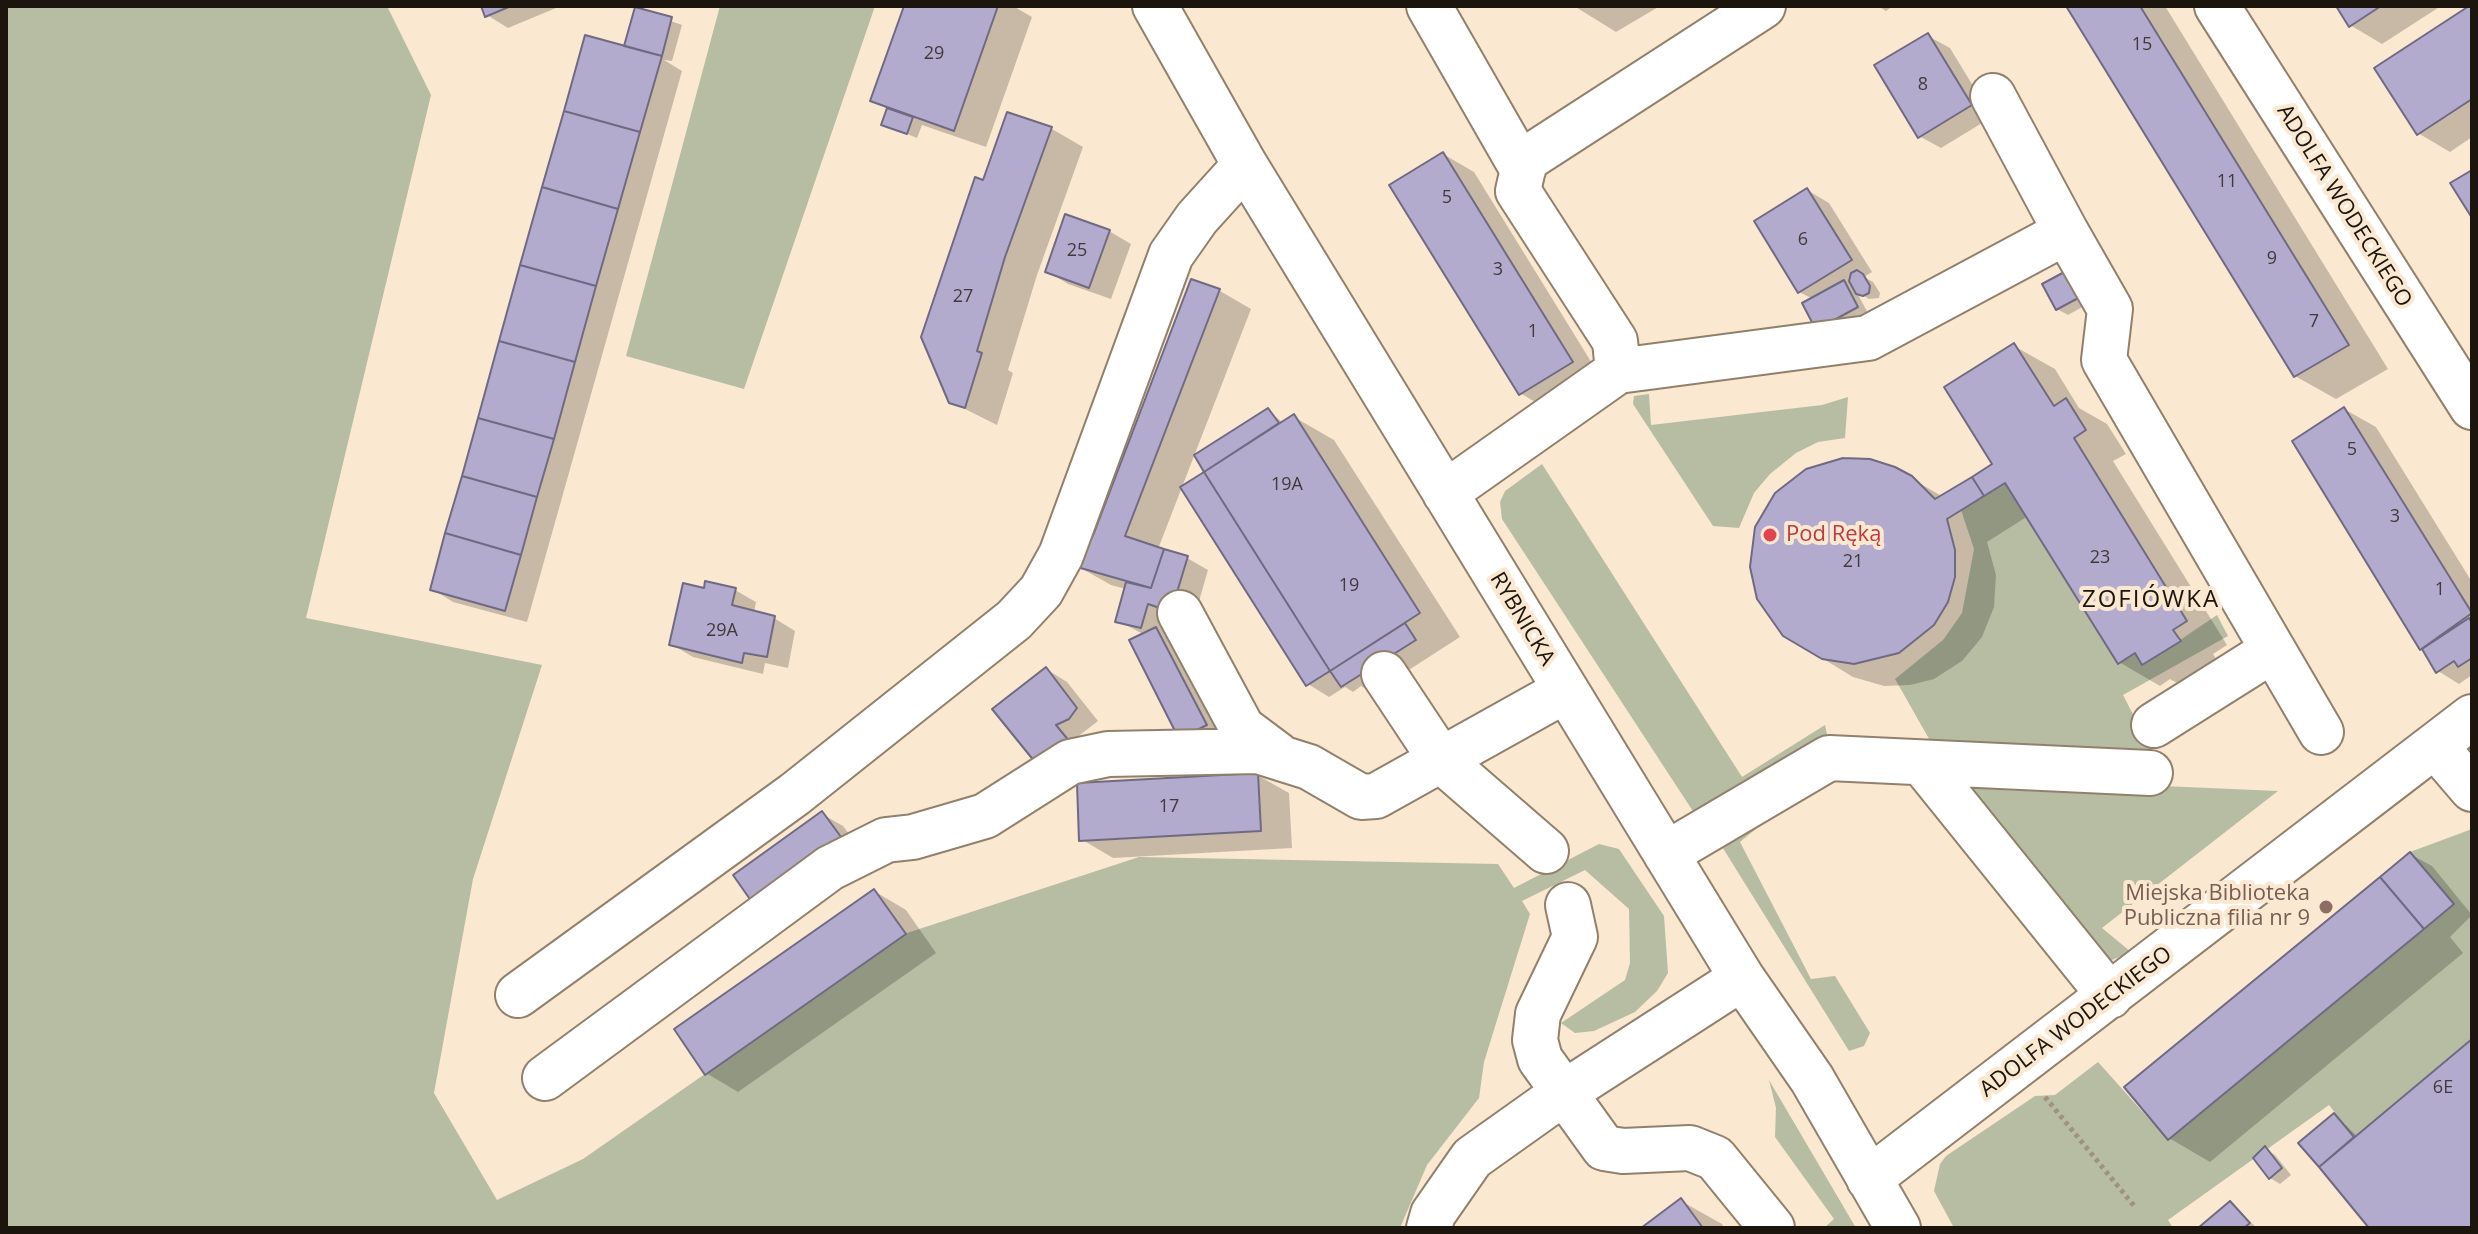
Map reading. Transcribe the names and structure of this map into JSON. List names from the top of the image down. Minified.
{"streets":{"street":["ADOLFA WODECKIEGO","RYBNICKA"]},"crossings":[["ADOLFA WODECKIEGO","RYBNICKA"]],"districts":["ZOFIÓWKA"],"places":["Pod Ręką","Miejska Biblioteka Publiczna filia nr 9"],"house_numbers":["15","29","8","11","5","6","25","9","3","27","7","1","5","19A","3","23","21","19","1","29A","17","6E"]}
